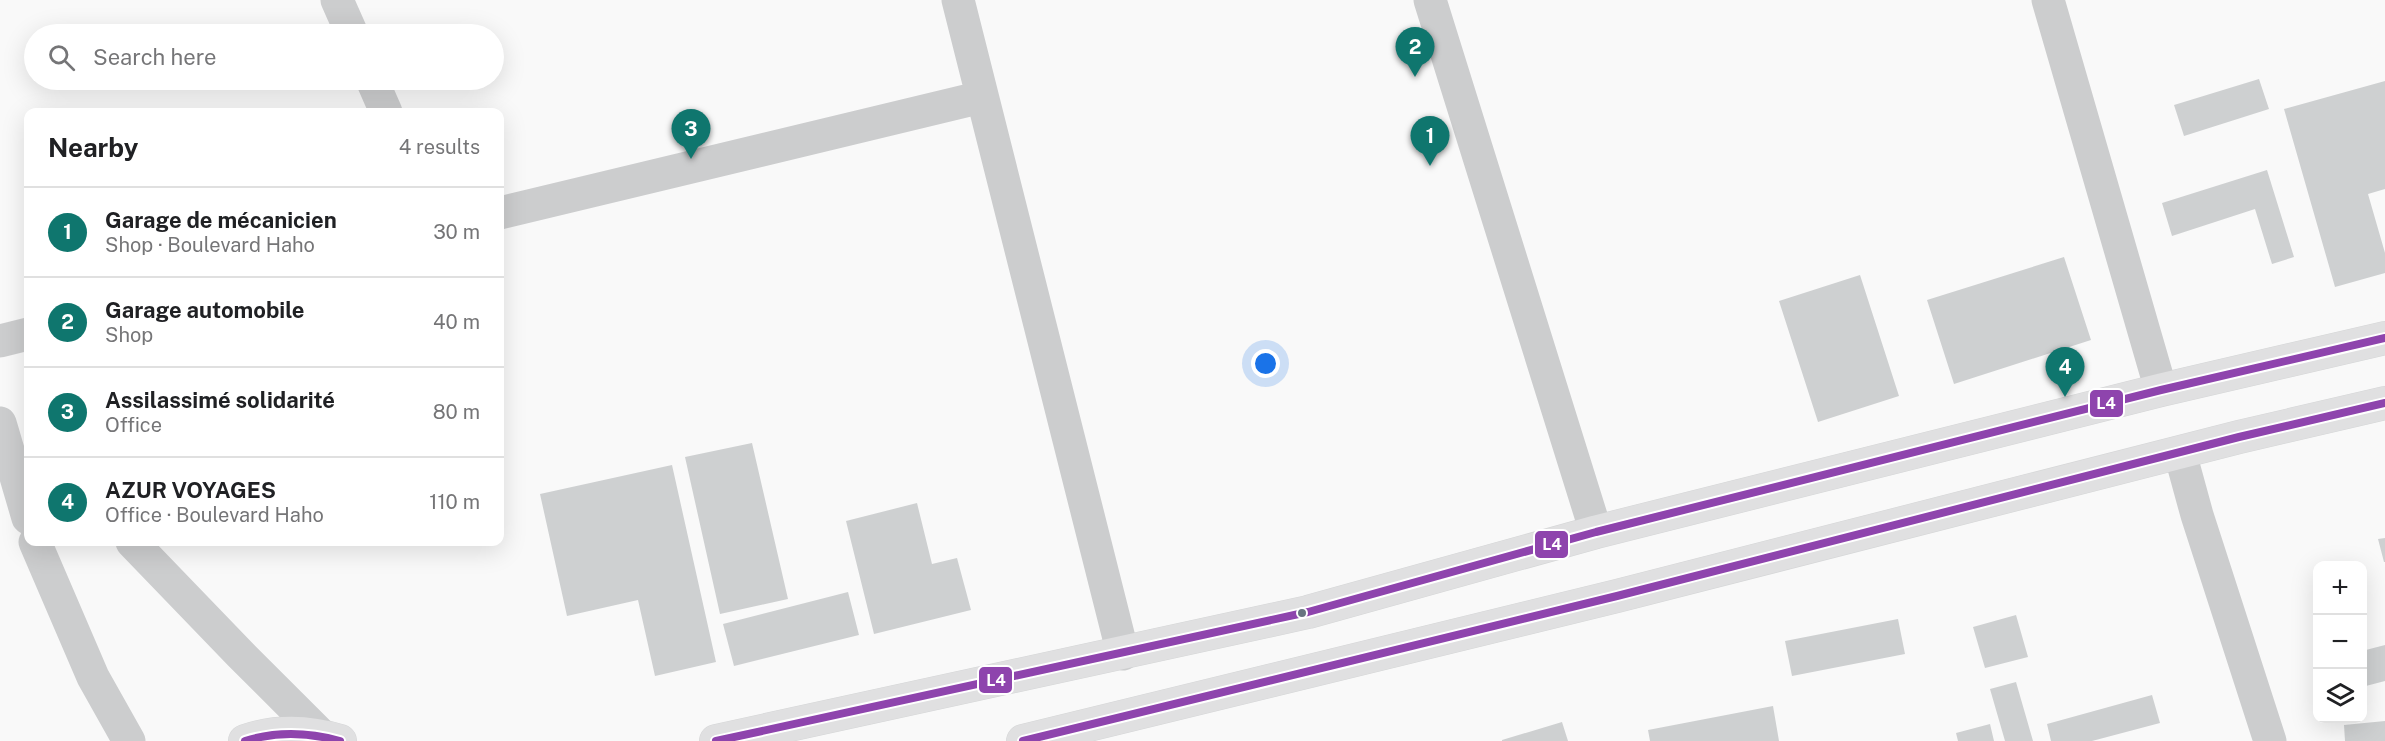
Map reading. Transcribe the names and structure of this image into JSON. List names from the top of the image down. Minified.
{"lines":["transit line L4"],"page":{"search":"Search here","pins":["2","3","1","4"],"heading":["Nearby","4 results"],"list":[{"mark":"1","name":"Garage de mécanicien","note":"Shop · Boulevard Haho","value":"30 m"},{"mark":"2","name":"Garage automobile","note":"Shop","value":"40 m"},{"mark":"3","name":"Assilassimé solidarité","note":"Office","value":"80 m"},{"mark":"4","name":"AZUR VOYAGES","note":"Office · Boulevard Haho","value":"110 m"}],"map_buttons":["+","−"]}}
